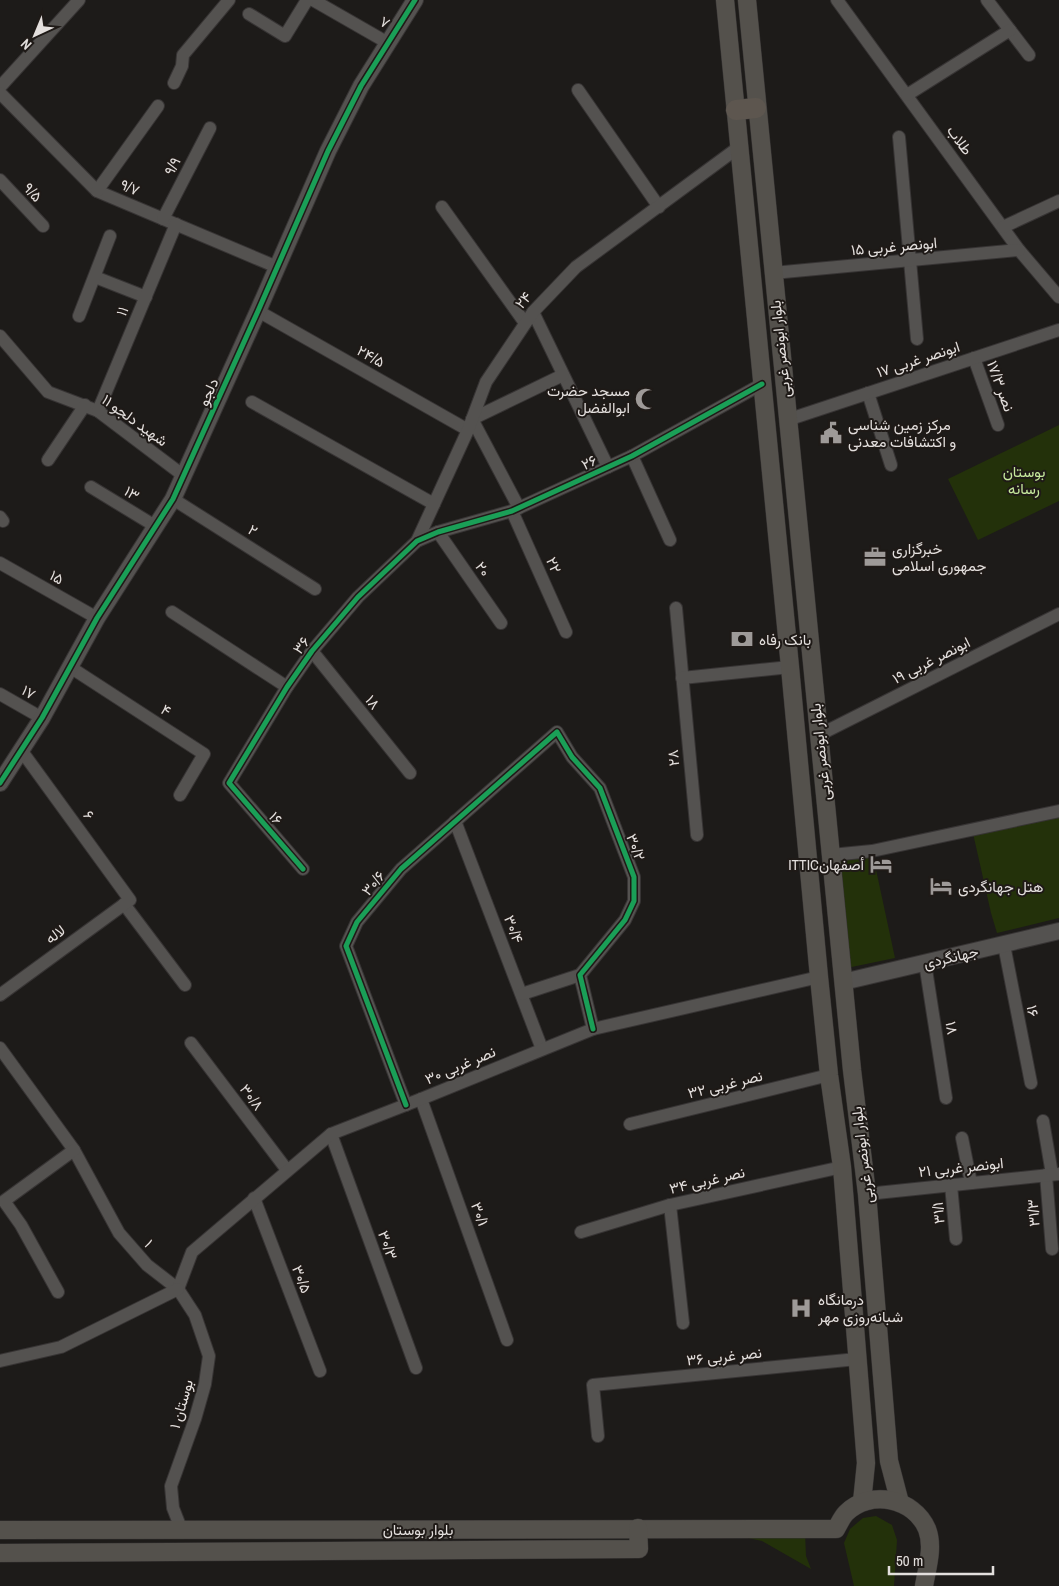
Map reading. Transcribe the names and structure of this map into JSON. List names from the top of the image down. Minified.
{"streets":{"main road":["بلوار ابونصر غربی","بلوار بوستان"],"street":["۷","طلاب","۹/۹","۹/۷","۹/۵","ابونصر غربی ۱۵","۲۴","۱۱","۲۴/۵","ابونصر غربی ۱۷","نصر ۱۷/۳","دلجو","شهید دلجو ۱۱","۲۶","۱۳","۲","۲۲","۲۰","۱۵","۳۶","ابونصر غربی ۱۹","۱۷","۱۸","۴","۲۸","۶","۱۶","۳۰/۲","۳۰/۶","۳۰/۴","لاله","جهانگردی","نصر غربی ۳۰","نصر غربی ۳۲","۳۰/۸","ابونصر غربی ۲۱","نصر غربی ۳۴","۳۱/۱","۳۱/۳","۳۰/۱","۱","۳۰/۳","۳۰/۵","نصر غربی ۳۶","بوستان ۱"]},"crossings":[["۷","دلجو"],["طلاب","ابونصر غربی ۱۵"],["۹/۹","۹/۷"],["۹/۷","۱۱"],["۹/۷","دلجو"],["ابونصر غربی ۱۵","بلوار ابونصر غربی"],["۲۴","بلوار ابونصر غربی"],["۲۴","۲۴/۵"],["۲۴","۲۶"],["۲۴","۲۲"],["۲۴","۳۶"],["۱۱","شهید دلجو ۱۱"],["بلوار ابونصر غربی","ابونصر غربی ۱۷"],["بلوار ابونصر غربی","۲۶"],["بلوار ابونصر غربی","ابونصر غربی ۱۹"],["بلوار ابونصر غربی","جهانگردی"],["بلوار ابونصر غربی","نصر غربی ۳۰"],["بلوار ابونصر غربی","نصر غربی ۳۲"],["بلوار ابونصر غربی","ابونصر غربی ۲۱"],["بلوار ابونصر غربی","نصر غربی ۳۴"],["بلوار ابونصر غربی","نصر غربی ۳۶"],["بلوار ابونصر غربی","بلوار بوستان"],["۲۴/۵","دلجو"],["۲۴/۵","۲۲"],["ابونصر غربی ۱۷","نصر ۱۷/۳"],["دلجو","شهید دلجو ۱۱"],["دلجو","۱۳"],["دلجو","۲"],["دلجو","۱۵"],["دلجو","۱۷"],["دلجو","۴"],["دلجو","۶"],["۲۶","۲۲"],["۲۶","۲۰"],["۲۶","۳۶"],["۳۶","۱۸"],["۳۶","۱۶"],["۱۸","جهانگردی"],["۶","لاله"],["۱۶","جهانگردی"],["۳۰/۲","۳۰/۶"],["۳۰/۶","۳۰/۴"],["۳۰/۶","نصر غربی ۳۰"],["۳۰/۴","نصر غربی ۳۰"],["نصر غربی ۳۰","۳۰/۸"],["نصر غربی ۳۰","۳۰/۱"],["نصر غربی ۳۰","۱"],["نصر غربی ۳۰","۳۰/۳"],["نصر غربی ۳۰","۳۰/۵"],["نصر غربی ۳۰","بوستان ۱"],["ابونصر غربی ۲۱","۳۱/۱"],["ابونصر غربی ۲۱","۳۱/۳"],["۱","بوستان ۱"],["بوستان ۱","بلوار بوستان"]],"parks":["بوستان رسانه"],"places":{"mosque":["مسجد حضرت ابوالفضل"],"public building":["مرکز زمین شناسی و اکتشافات معدنی"],"office":["خبرگزاری جمهوری اسلامی"],"bank":["بانک رفاه"],"hotel":["ITTICأصفهان","هتل جهانگردی"],"hospital":["درمانگاه شبانه‌روزی مهر"]},"scale_bar":"50 m","north":"bottom left"}
